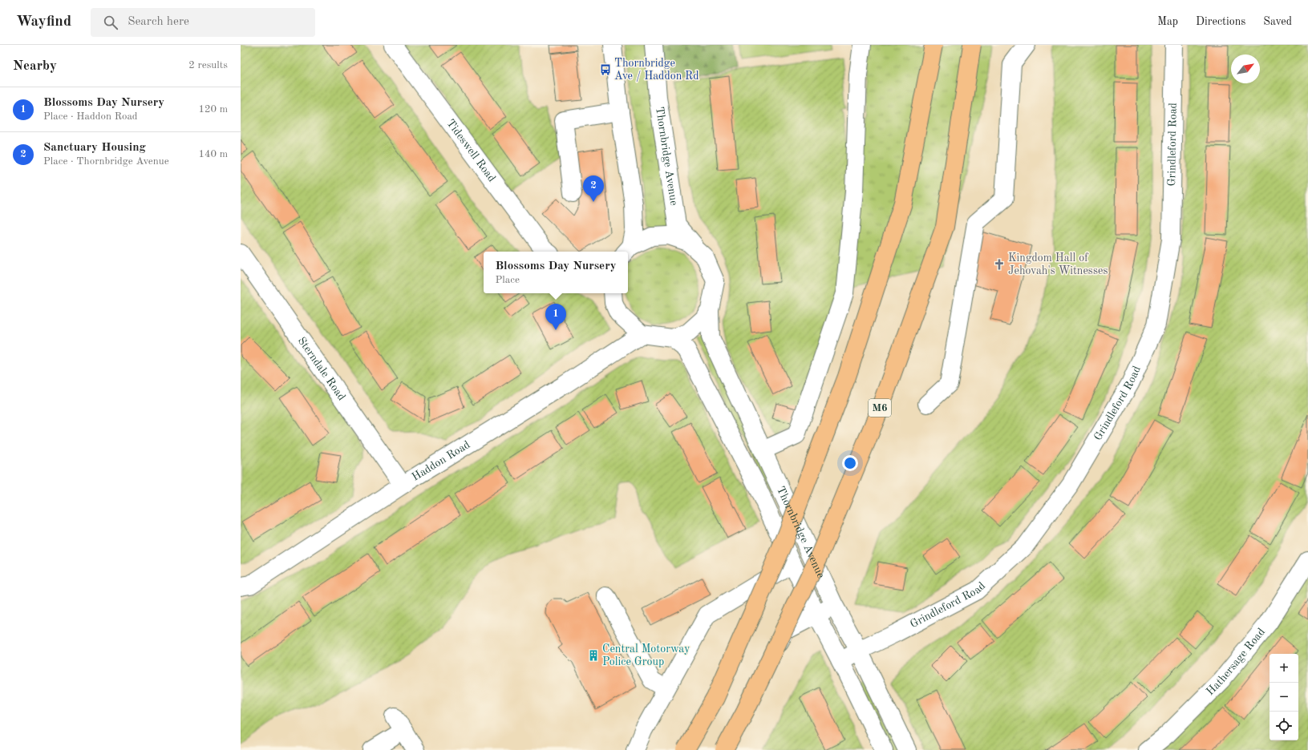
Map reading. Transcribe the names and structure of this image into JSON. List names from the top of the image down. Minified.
{"streets":{"highway":["M6"],"street":["Grindleford Road","Tideswell Road","Thornbridge Avenue","Sterndale Road","Haddon Road","Hathersage Road"]},"crossings":[["Grindleford Road","Thornbridge Avenue"],["Sterndale Road","Haddon Road"]],"places":{"bus stop":["Thornbridge Ave / Haddon Rd"],"church":["Kingdom Hall of Jehovah's Witnesses"],"building":["Central Motorway Police Group"]},"north":"top right","page":{"header":"Wayfind","search":"Search here","nav":["Map","Directions","Saved"],"heading":["Nearby","2 results"],"list":[{"mark":"1","name":"Blossoms Day Nursery","note":"Place · Haddon Road","value":"120 m"},{"mark":"2","name":"Sanctuary Housing","note":"Place · Thornbridge Avenue","value":"140 m"}],"pins":["2","1"],"popup":["Blossoms Day Nursery","Place"],"map_buttons":["+","−"]}}
